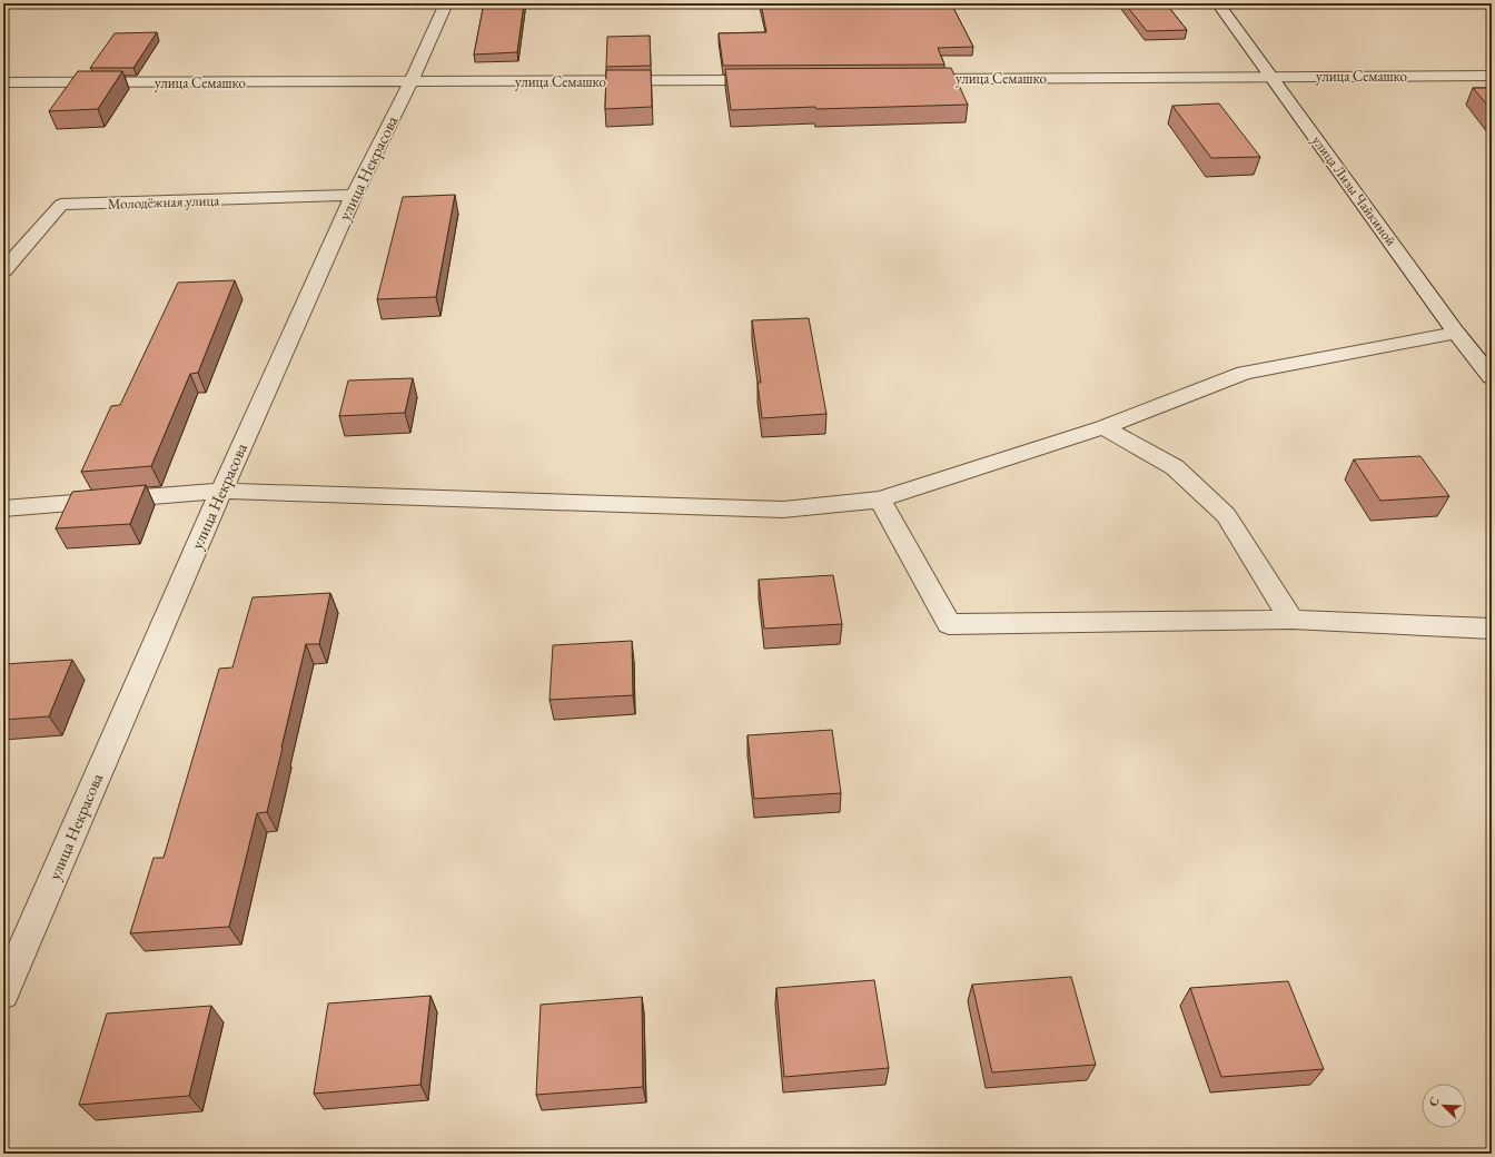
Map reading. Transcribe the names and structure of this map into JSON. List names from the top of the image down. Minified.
{"streets":{"street":["улица Семашко","улица Некрасова","улица Лизы Чайкиной","Молодёжная улица"]},"crossings":[["улица Семашко","улица Некрасова"],["улица Семашко","улица Лизы Чайкиной"],["улица Некрасова","Молодёжная улица"]],"north":"top left"}
